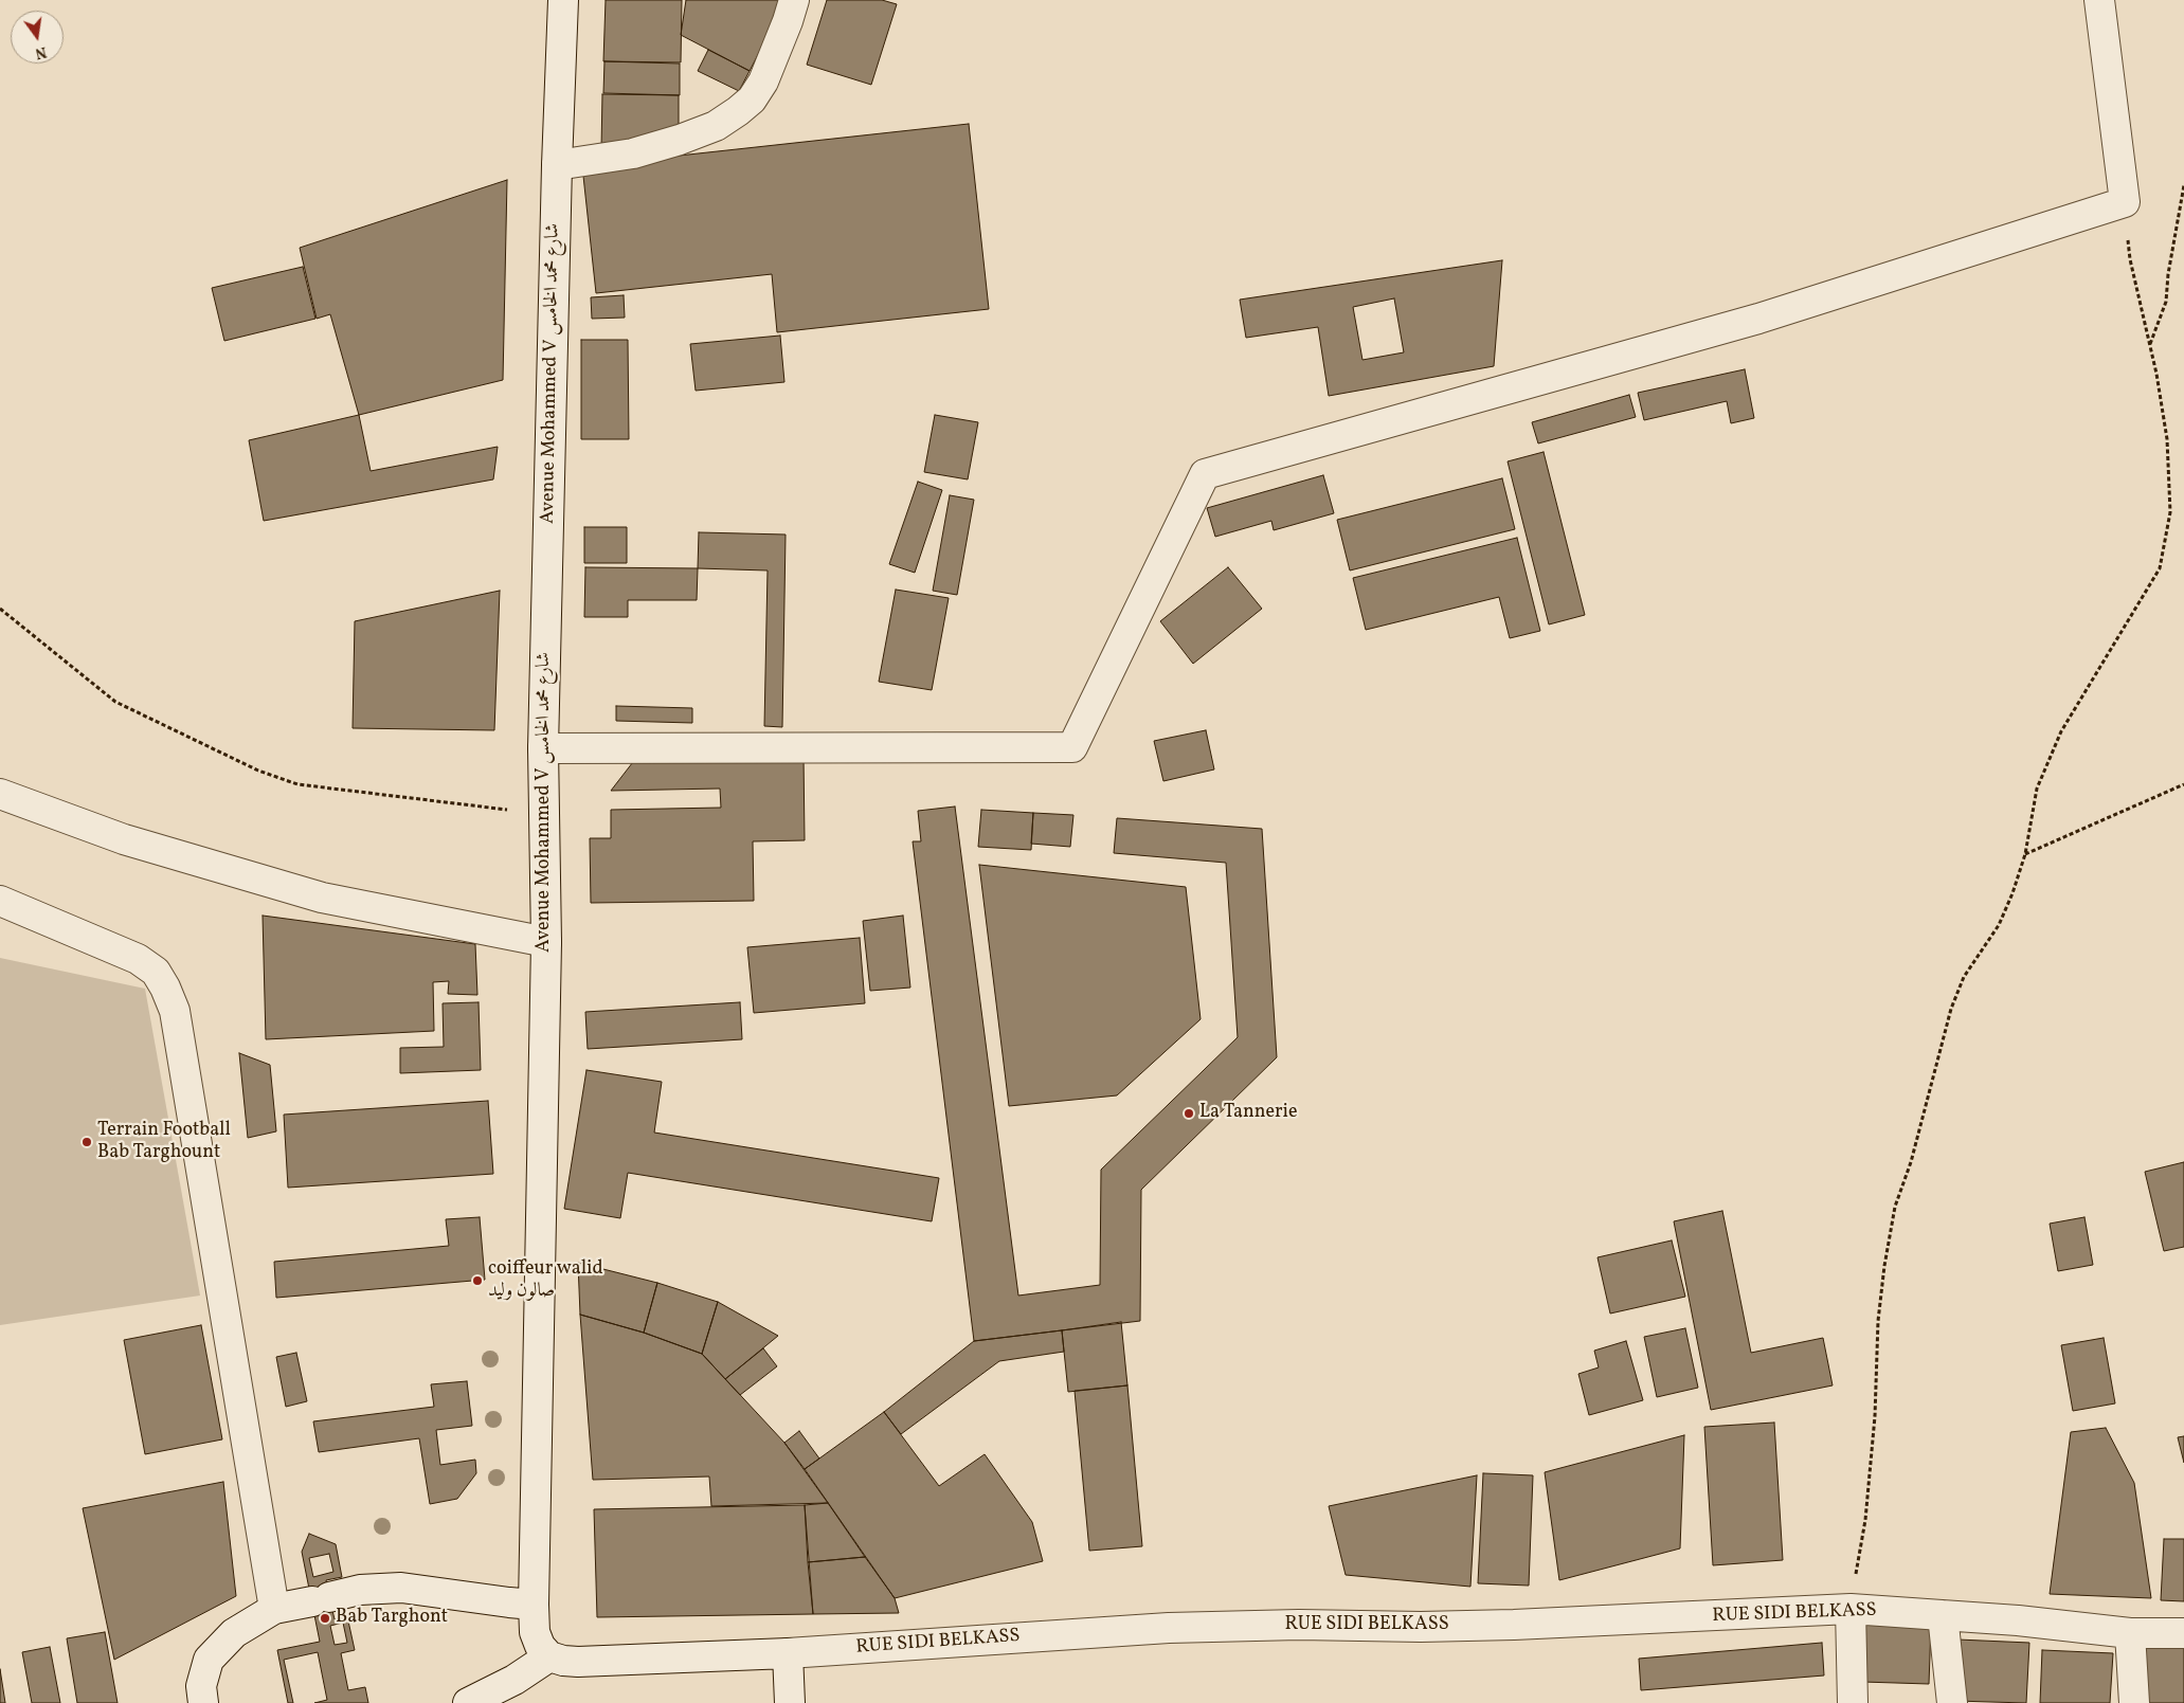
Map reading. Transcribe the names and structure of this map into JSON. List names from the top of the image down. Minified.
{"streets":{"street":["Avenue Mohammed V شارع محمد الخامس","RUE SIDI BELKASS"]},"crossings":[["Avenue Mohammed V شارع محمد الخامس","RUE SIDI BELKASS"]],"places":["La Tannerie","Terrain Football Bab Targhount","coiffeur walid صالون وليد","Bab Targhont"],"north":"bottom"}
